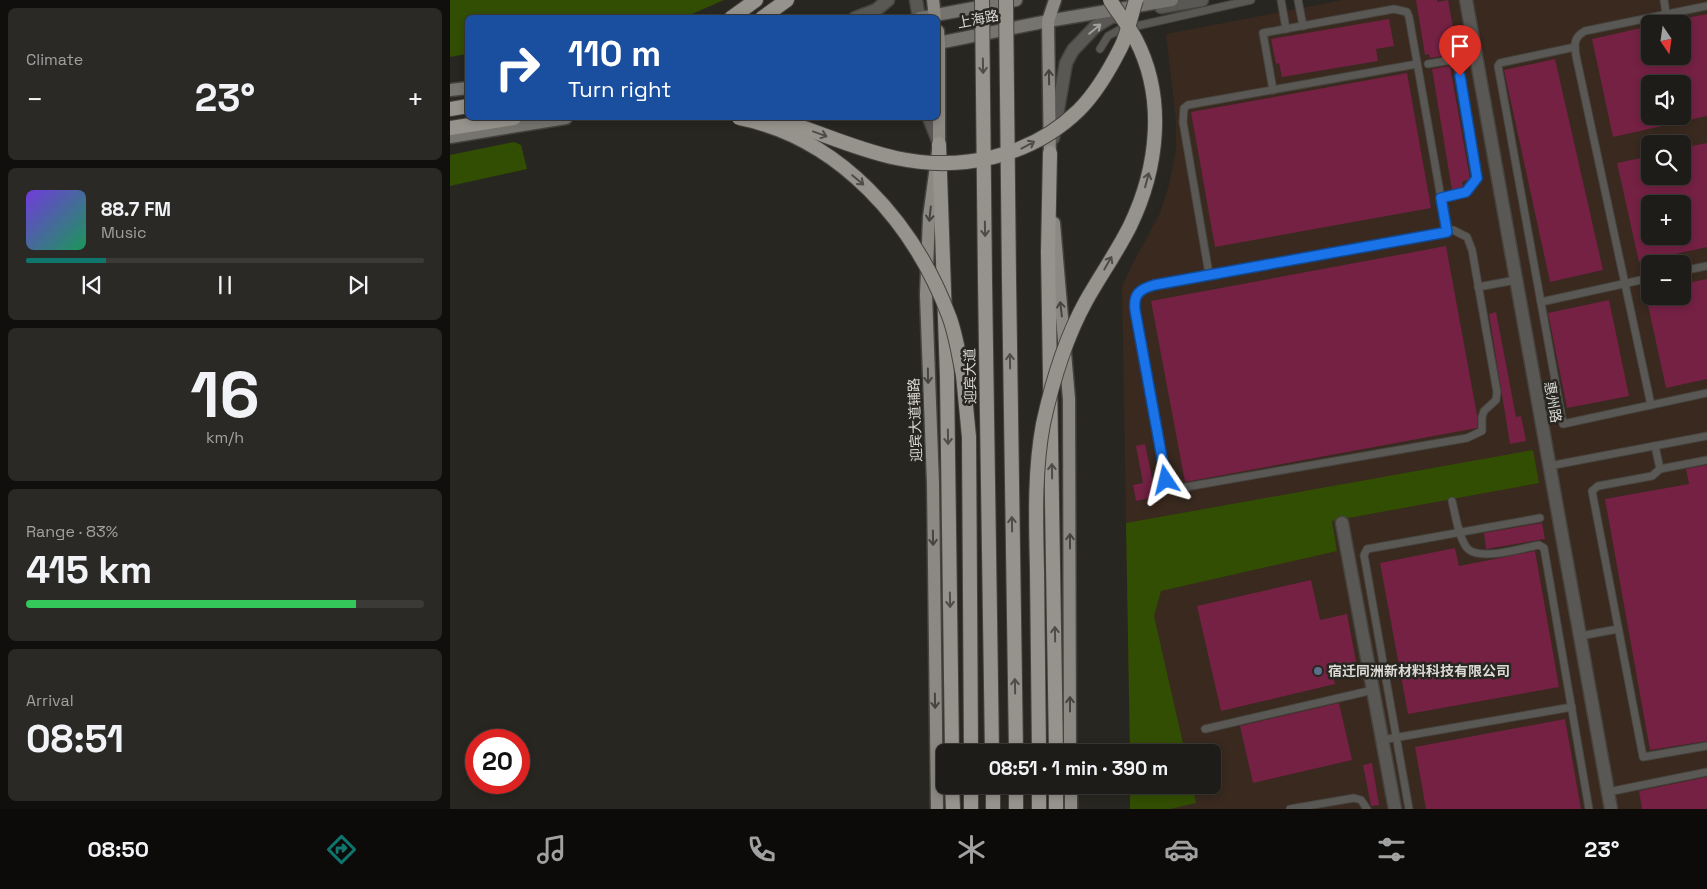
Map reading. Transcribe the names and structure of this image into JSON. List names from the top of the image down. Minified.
{"streets":{"highway":["迎宾大道"],"main road":["上海路","迎宾大道辅路"],"street":["惠州路"]},"one_way":["迎宾大道辅路"],"places":["宿迁同洲新材料科技有限公司"],"north":"bottom","page":{"tile":["Climate",["16","km/h"],["Range · 83%","415 km"],["Arrival","08:51"]],"map_buttons":["+","−"],"turn":["110 m","Turn right"],"heat":["−","23°","+"],"song":["88.7 FM","Music"],"limit":"20","trip":"08:51 · 1 min · 390 m","tabs":["08:50","23°"]}}
